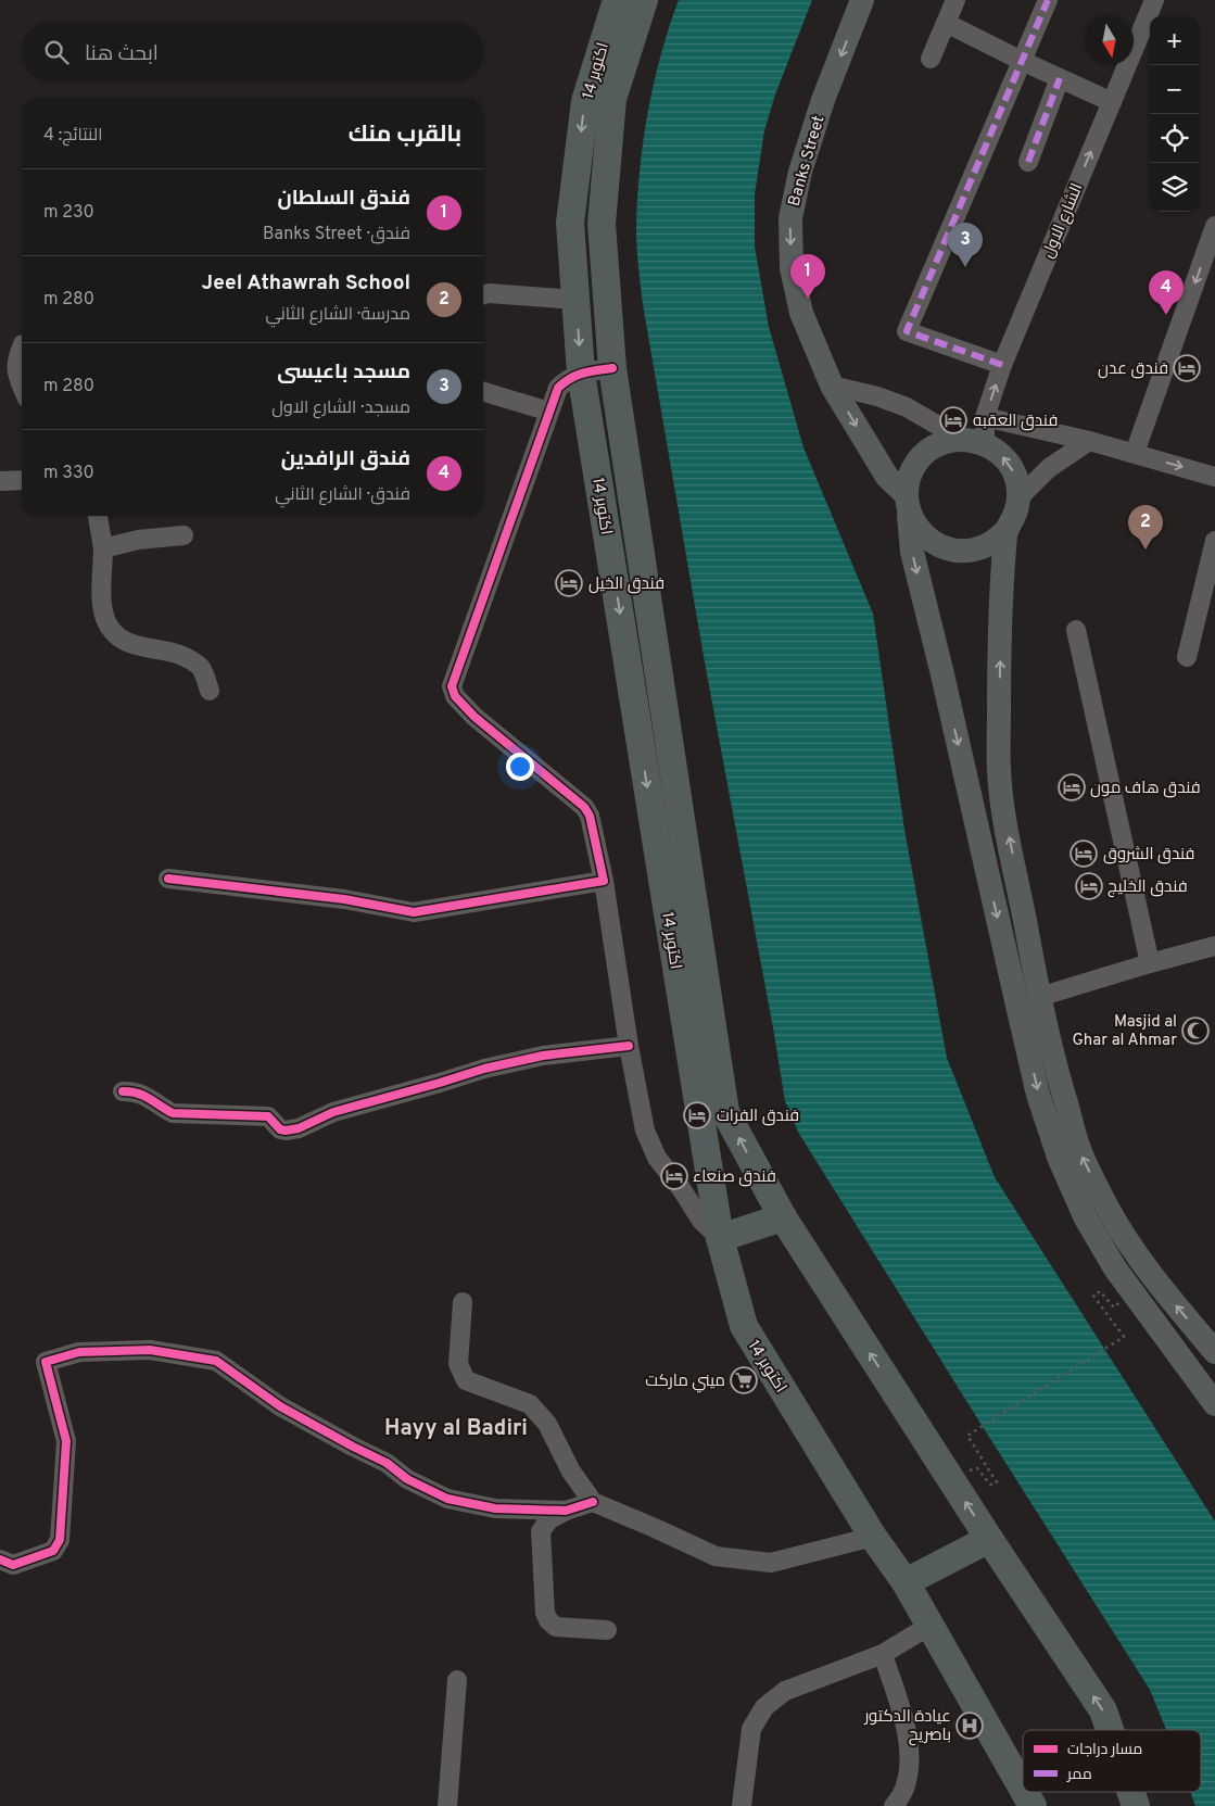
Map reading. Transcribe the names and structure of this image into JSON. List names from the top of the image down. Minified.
{"streets":{"highway":["14 اكتوبر"],"main road":["Banks Street"],"street":["الشارع الاول"]},"crossings":[["Banks Street","الشارع الاول"]],"one_way":["Banks Street"],"districts":["Hayy al Badiri"],"places":{"hotel":["فندق عدن","فندق العقبه","فندق الخيل","فندق هاف مون","فندق الشروق","فندق الخليج","فندق الفرات","فندق صنعاء"],"mosque":["Masjid al Ghar al Ahmar"],"supermarket":["ميني ماركت"],"hospital":["عيادة الدكتور باصريح"]},"legend":["مسار دراجات","ممر"],"north":"bottom","page":{"map_buttons":["+","−"],"search":"ابحث هنا","heading":["بالقرب منك","النتائج: 4"],"list":[{"mark":"1","name":"فندق السلطان","note":"فندق · Banks Street","value":"230 m"},{"mark":"2","name":"Jeel Athawrah School","note":"مدرسة · الشارع الثاني","value":"280 m"},{"mark":"3","name":"مسجد باعيسى","note":"مسجد · الشارع الاول","value":"280 m"},{"mark":"4","name":"فندق الرافدين","note":"فندق · الشارع الثاني","value":"330 m"}],"pins":["3","1","4","2"]}}
